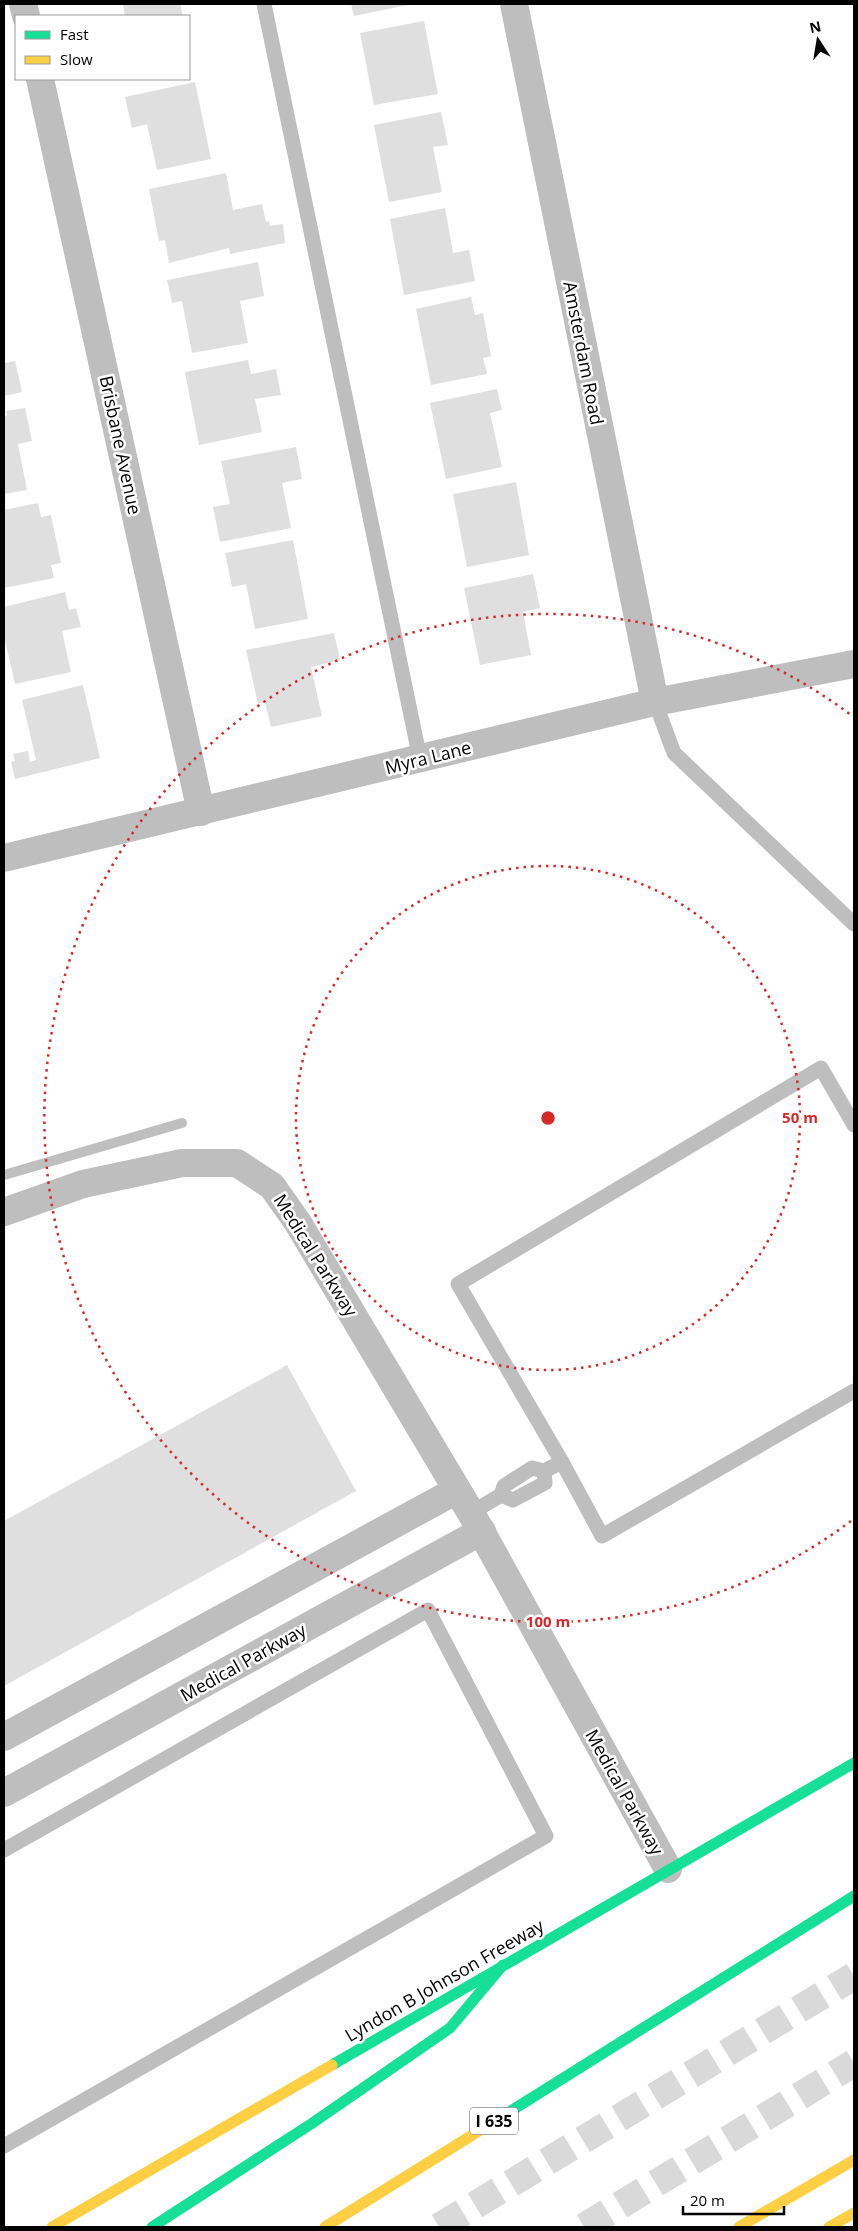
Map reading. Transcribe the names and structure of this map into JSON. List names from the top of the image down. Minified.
{"streets":{"main road":["Lyndon B Johnson Freeway","I 635"],"street":["Amsterdam Road","Brisbane Avenue","Myra Lane","Medical Parkway"]},"crossings":[["Amsterdam Road","Myra Lane"],["Brisbane Avenue","Myra Lane"],["Medical Parkway","Lyndon B Johnson Freeway"]],"legend":["Fast","Slow"],"scale_bar":"20 m","north":"top","rings":["50 m","100 m"]}
